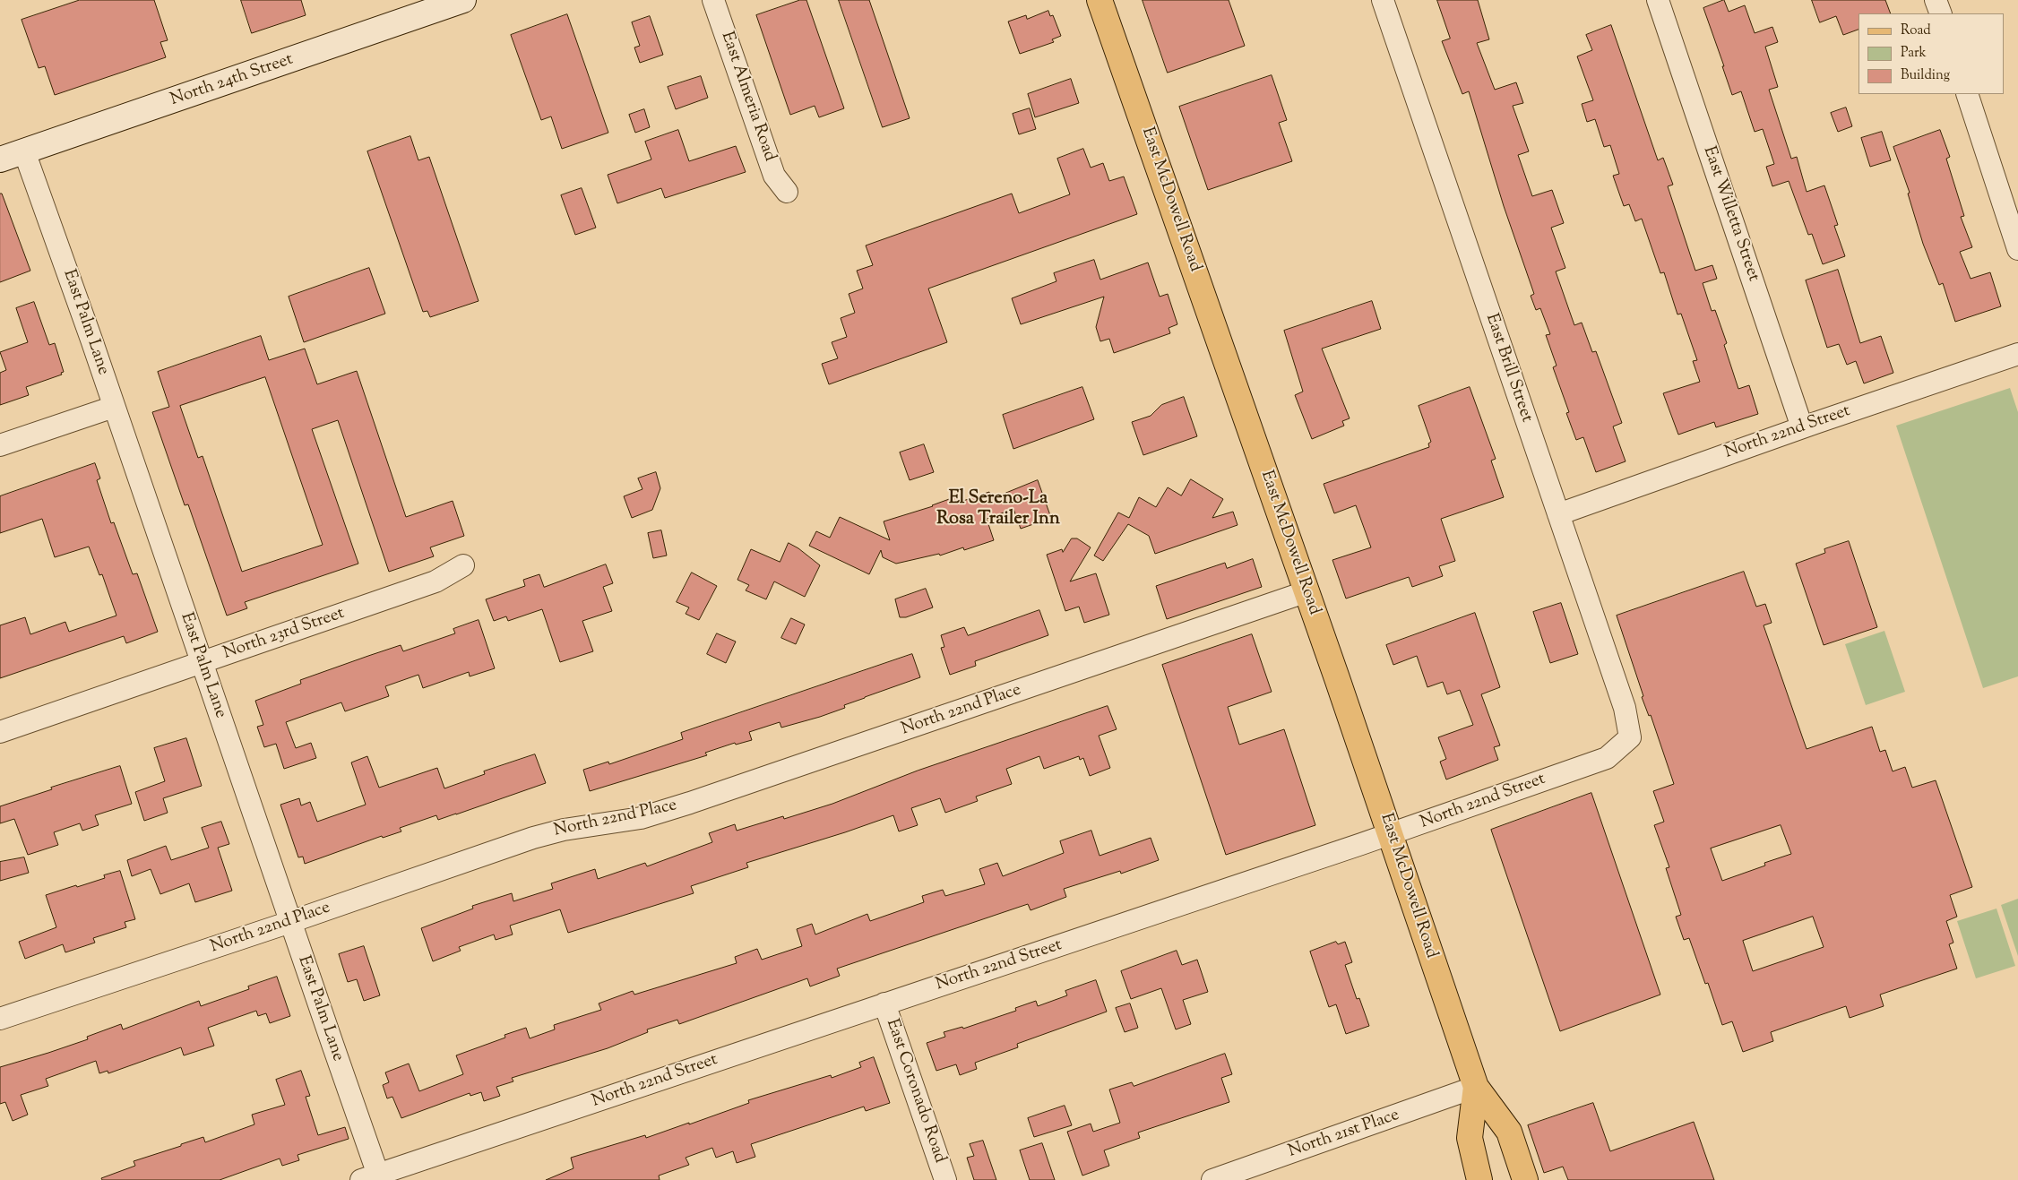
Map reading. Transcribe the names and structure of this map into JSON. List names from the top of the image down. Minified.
{"streets":{"main road":["North 24th Street","East McDowell Road"],"street":["East Almeria Road","East Willetta Street","East Palm Lane","East Brill Street","North 22nd Street","North 23rd Street","North 22nd Place","East Coronado Road","North 21st Place"]},"crossings":[["North 24th Street","East Palm Lane"],["East McDowell Road","North 22nd Street"],["East McDowell Road","North 22nd Place"],["East McDowell Road","North 21st Place"],["East Willetta Street","North 22nd Street"],["East Palm Lane","North 22nd Street"],["East Palm Lane","North 23rd Street"],["East Palm Lane","North 22nd Place"],["East Brill Street","North 22nd Street"],["North 22nd Street","East Coronado Road"]],"districts":["El Sereno-La Rosa Trailer Inn"],"legend":["Road","Park","Building"]}
